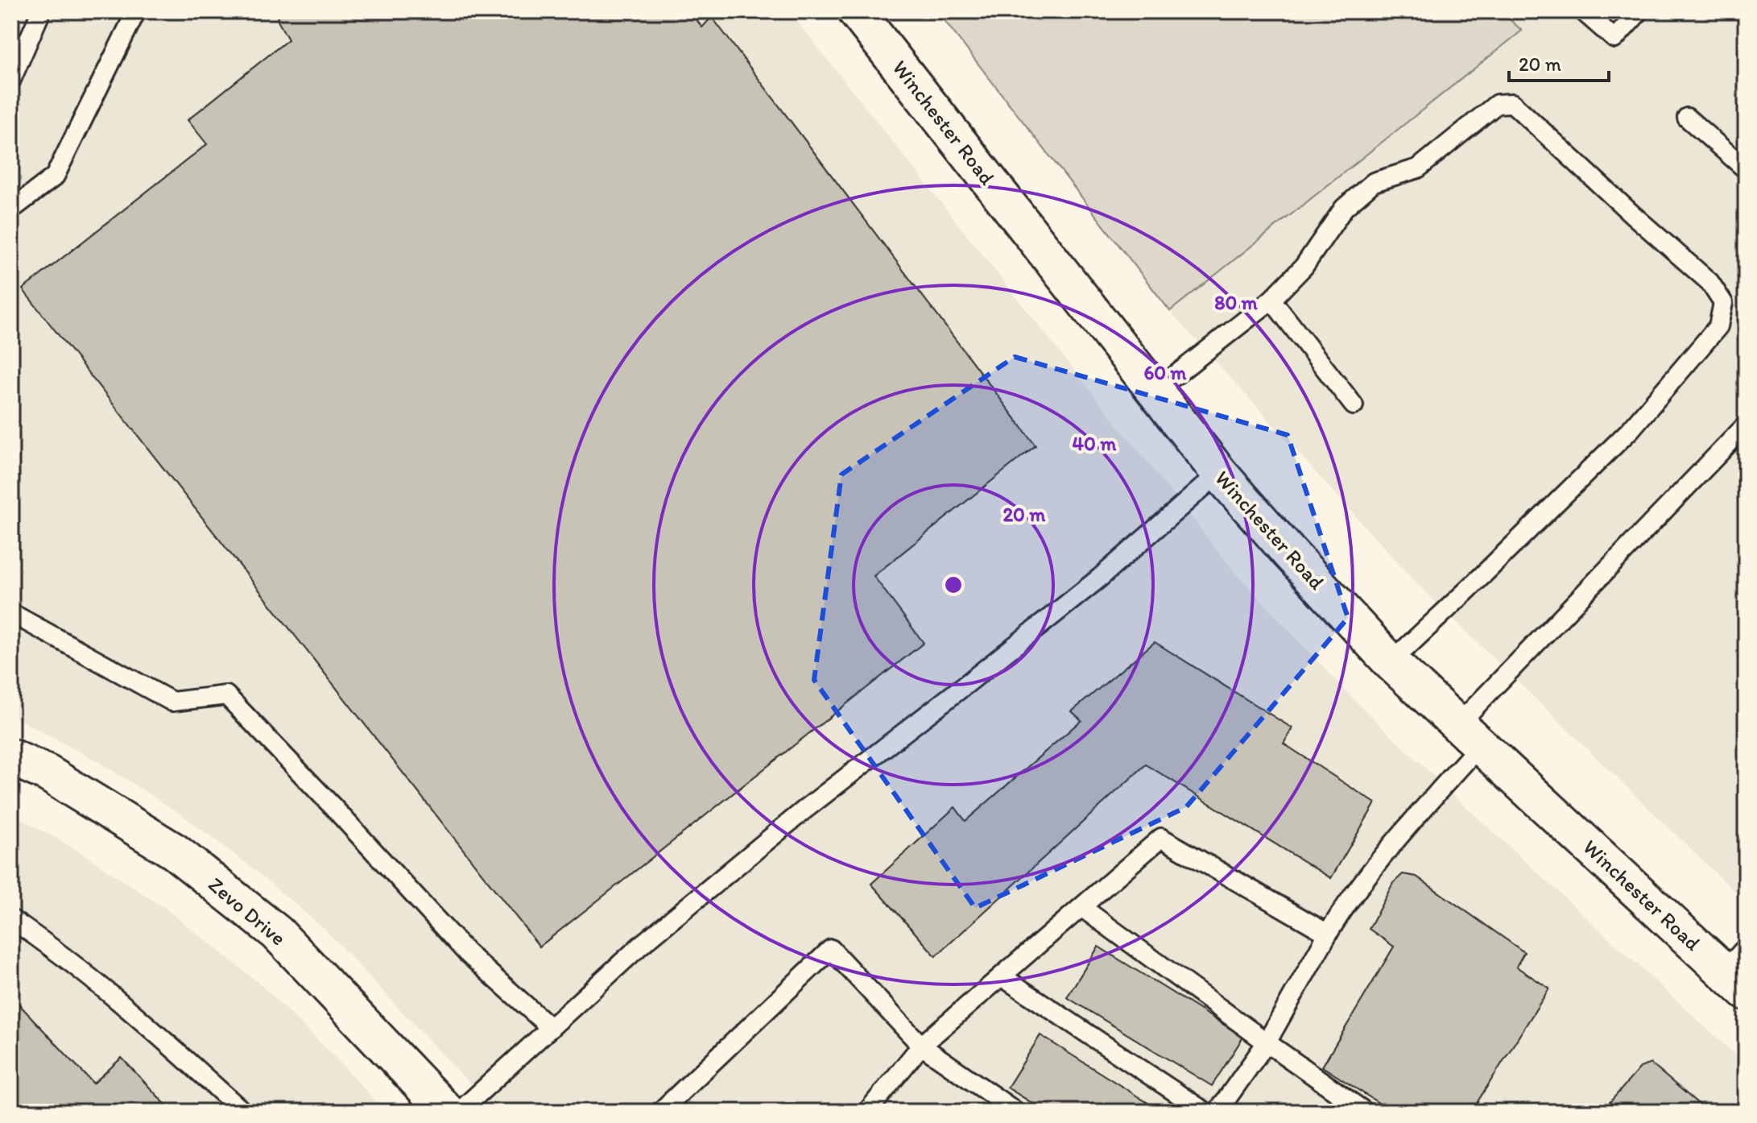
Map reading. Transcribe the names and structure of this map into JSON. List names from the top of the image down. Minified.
{"streets":{"street":["Winchester Road","Zevo Drive"]},"scale_bar":"20 m","rings":["80 m","60 m","40 m","20 m"]}
